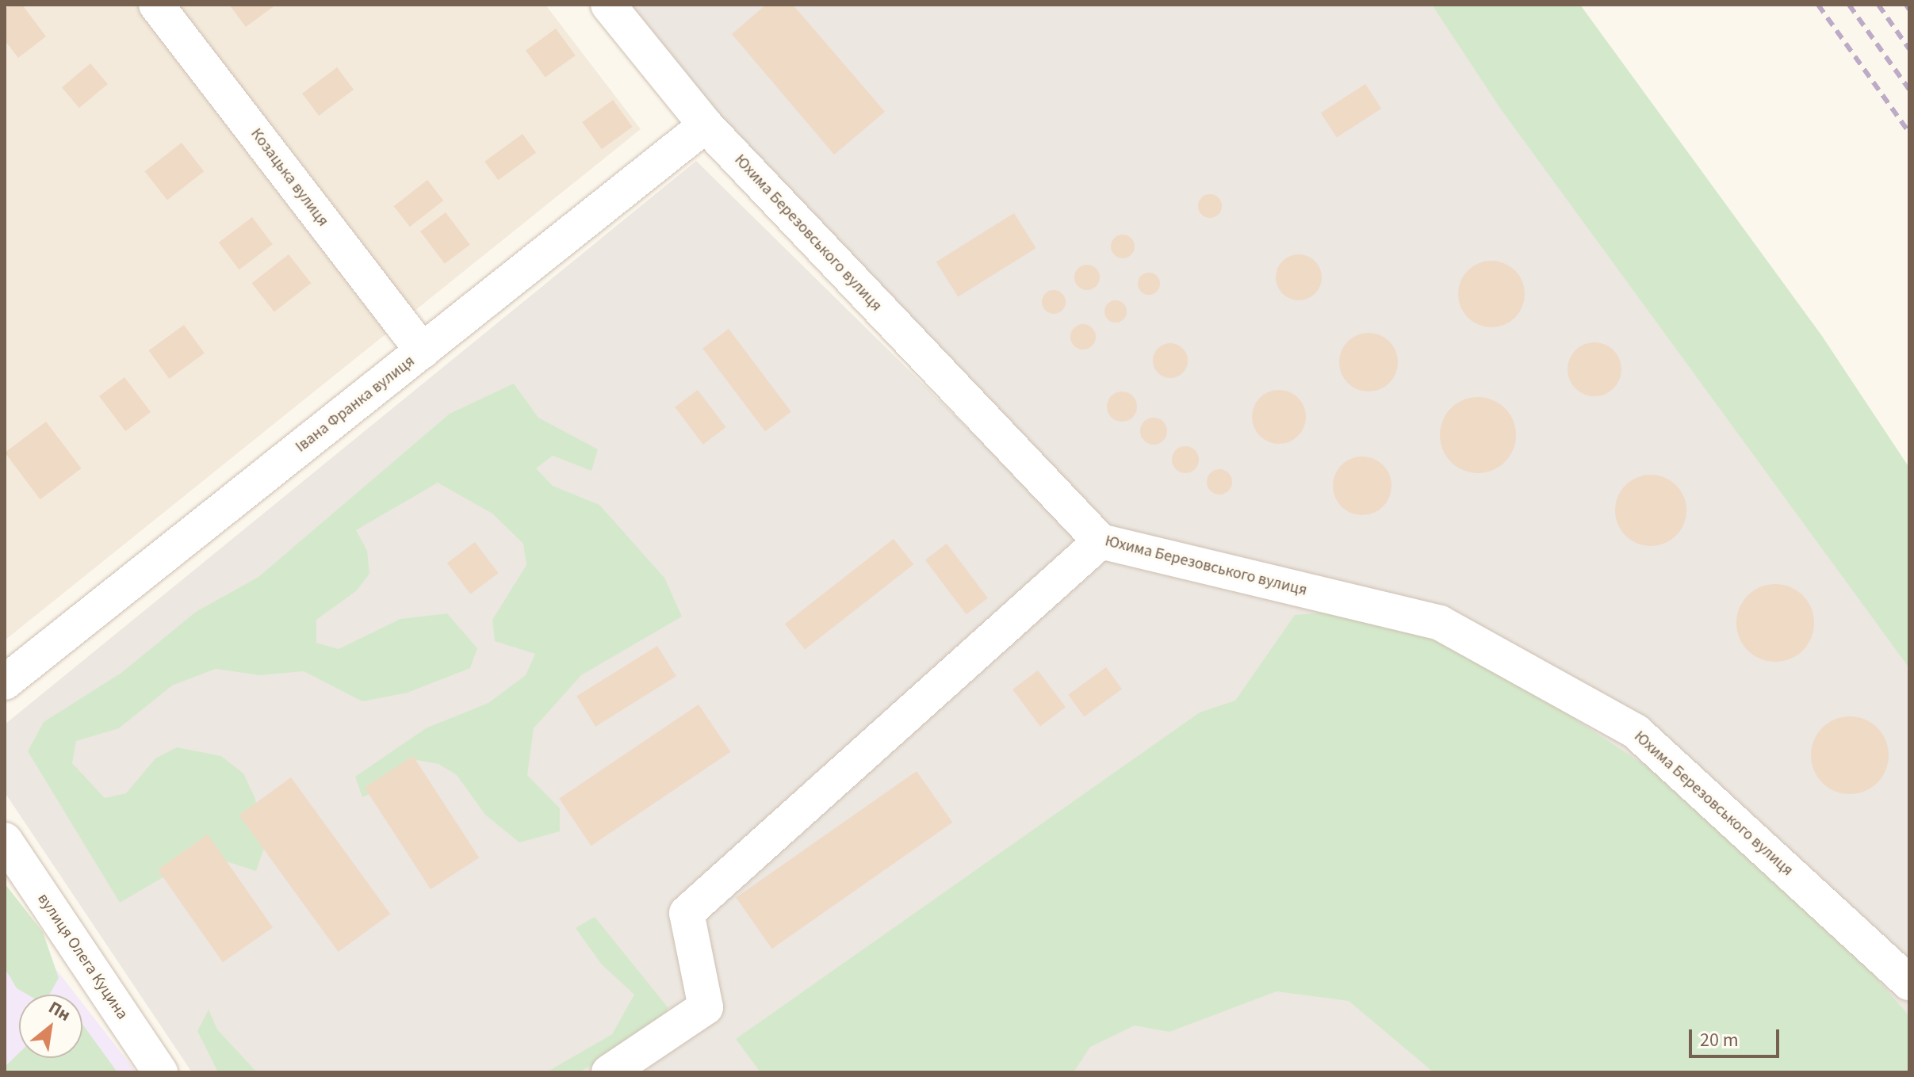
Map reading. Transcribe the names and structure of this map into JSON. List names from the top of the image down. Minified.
{"streets":{"street":["Козацька вулиця","Юхима Березовського вулиця","Івана Франка вулиця","вулиця Олега Куцина"]},"crossings":[["Козацька вулиця","Івана Франка вулиця"],["Юхима Березовського вулиця","Івана Франка вулиця"]],"scale_bar":"20 m","north":"top right"}
